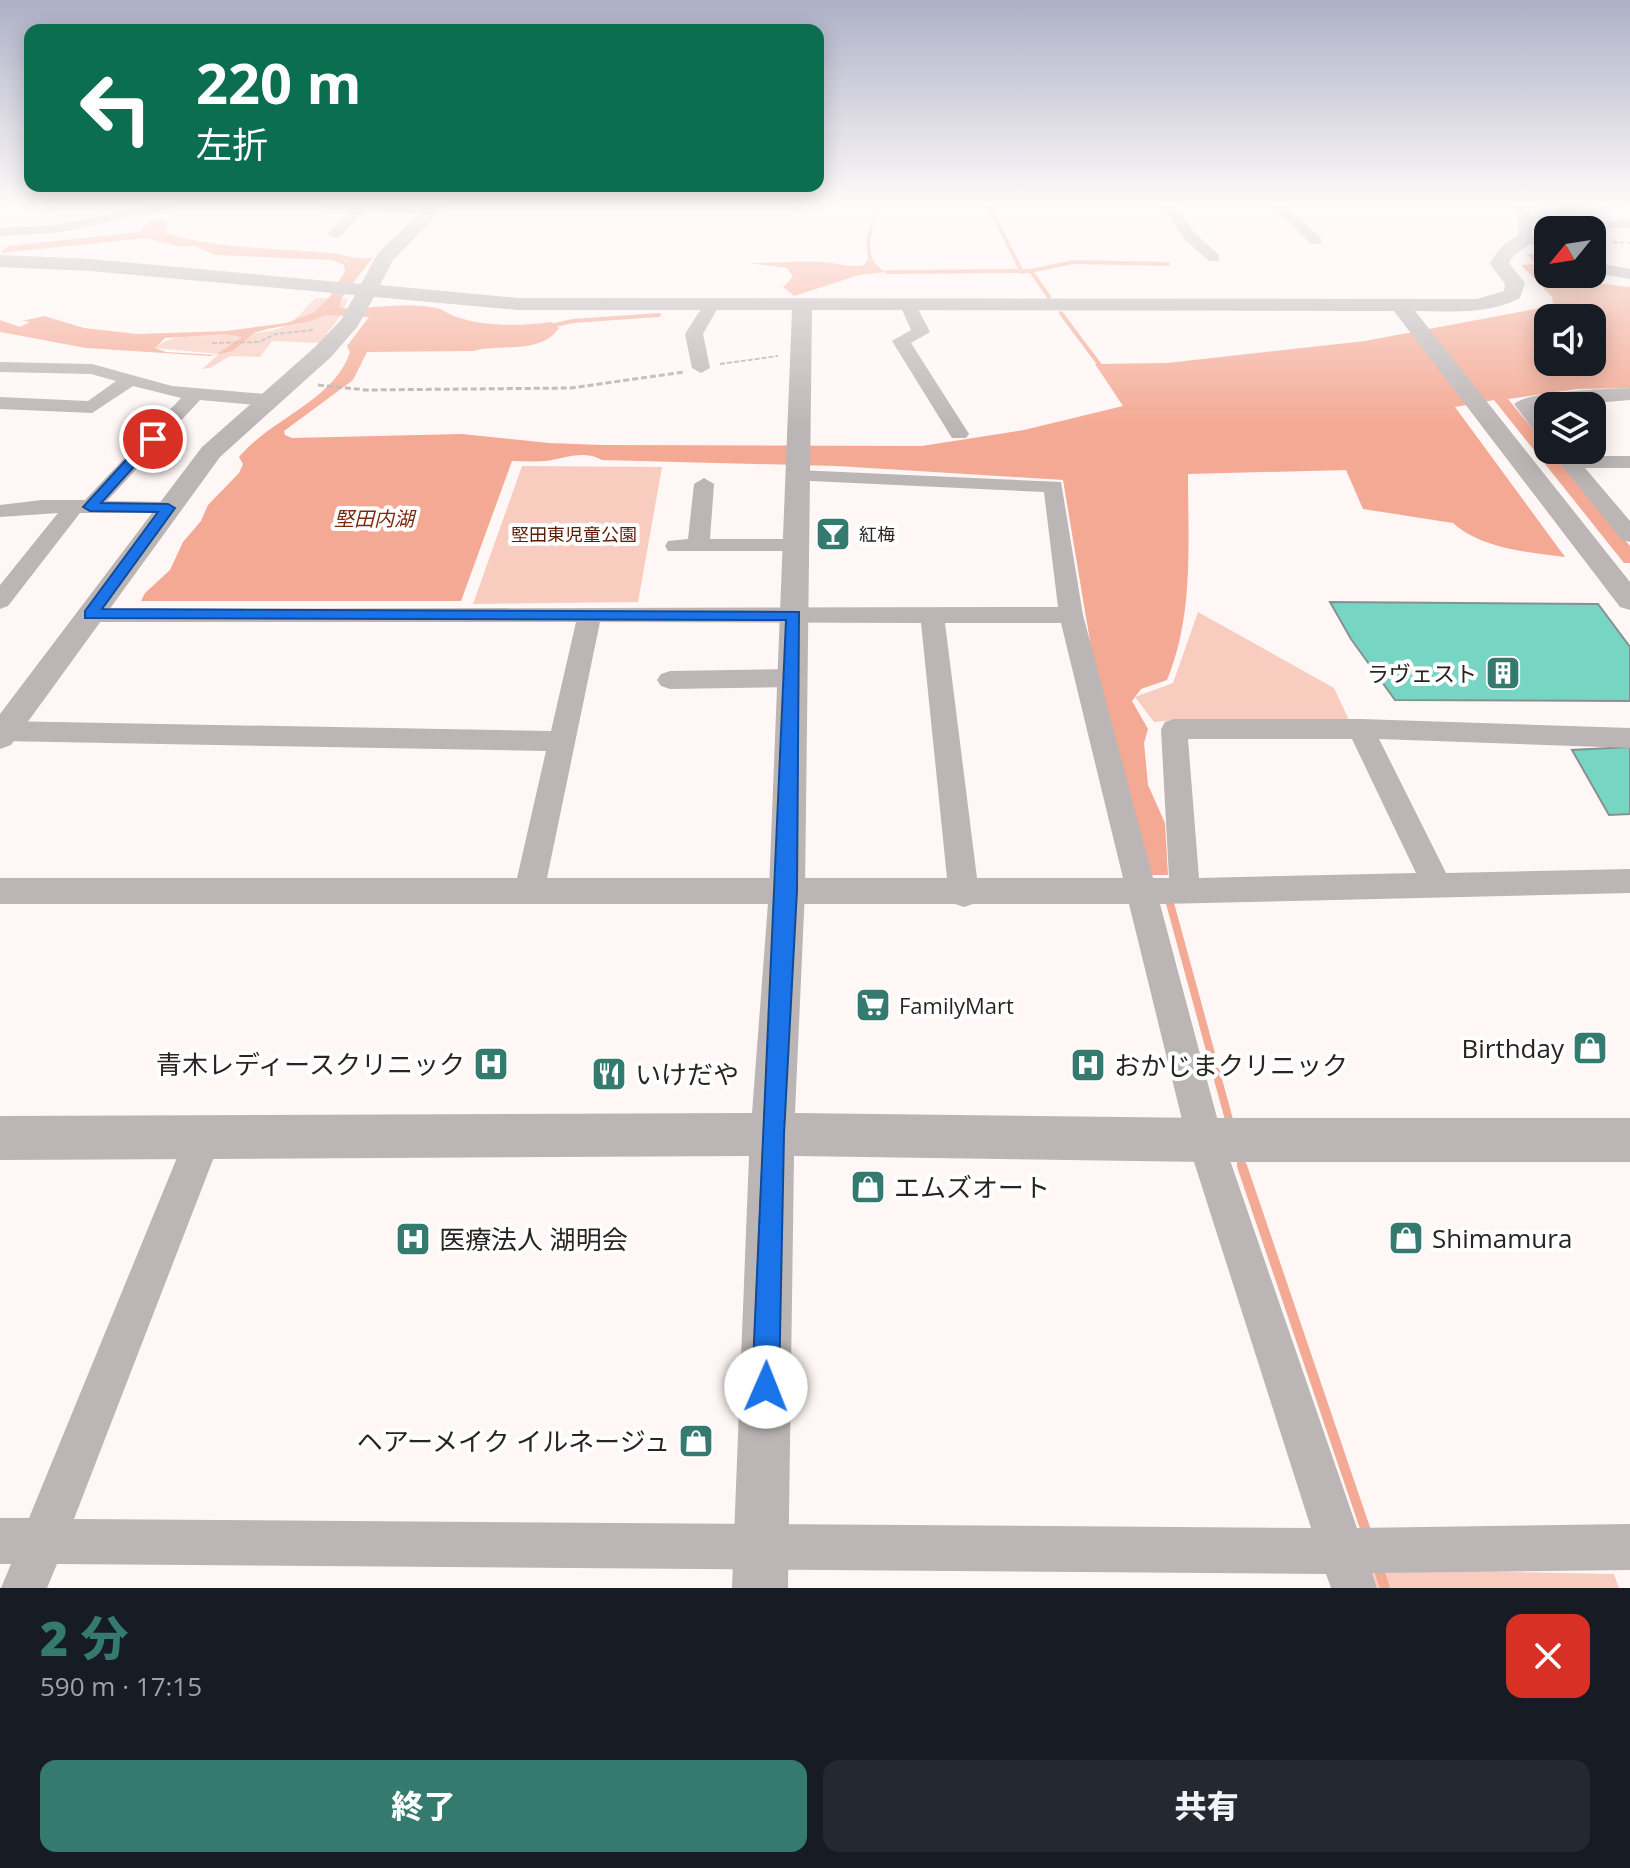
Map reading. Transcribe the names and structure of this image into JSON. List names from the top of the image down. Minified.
{"water":["堅田内湖"],"parks":["堅田東児童公園"],"places":{"bar":["紅梅"],"building":["ラヴェスト"],"supermarket":["FamilyMart"],"shop":["Birthday","エムズオート","Shimamura","ヘアーメイク イルネージュ"],"hospital":["青木レディースクリニック","おかじまクリニック","医療法人 湖明会"],"restaurant":["いけだや"]},"north":"bottom left","page":{"turn":["220 m","左折"],"heading":["2 分","590 m · 17:15"],"buttons":["終了","共有"]}}
